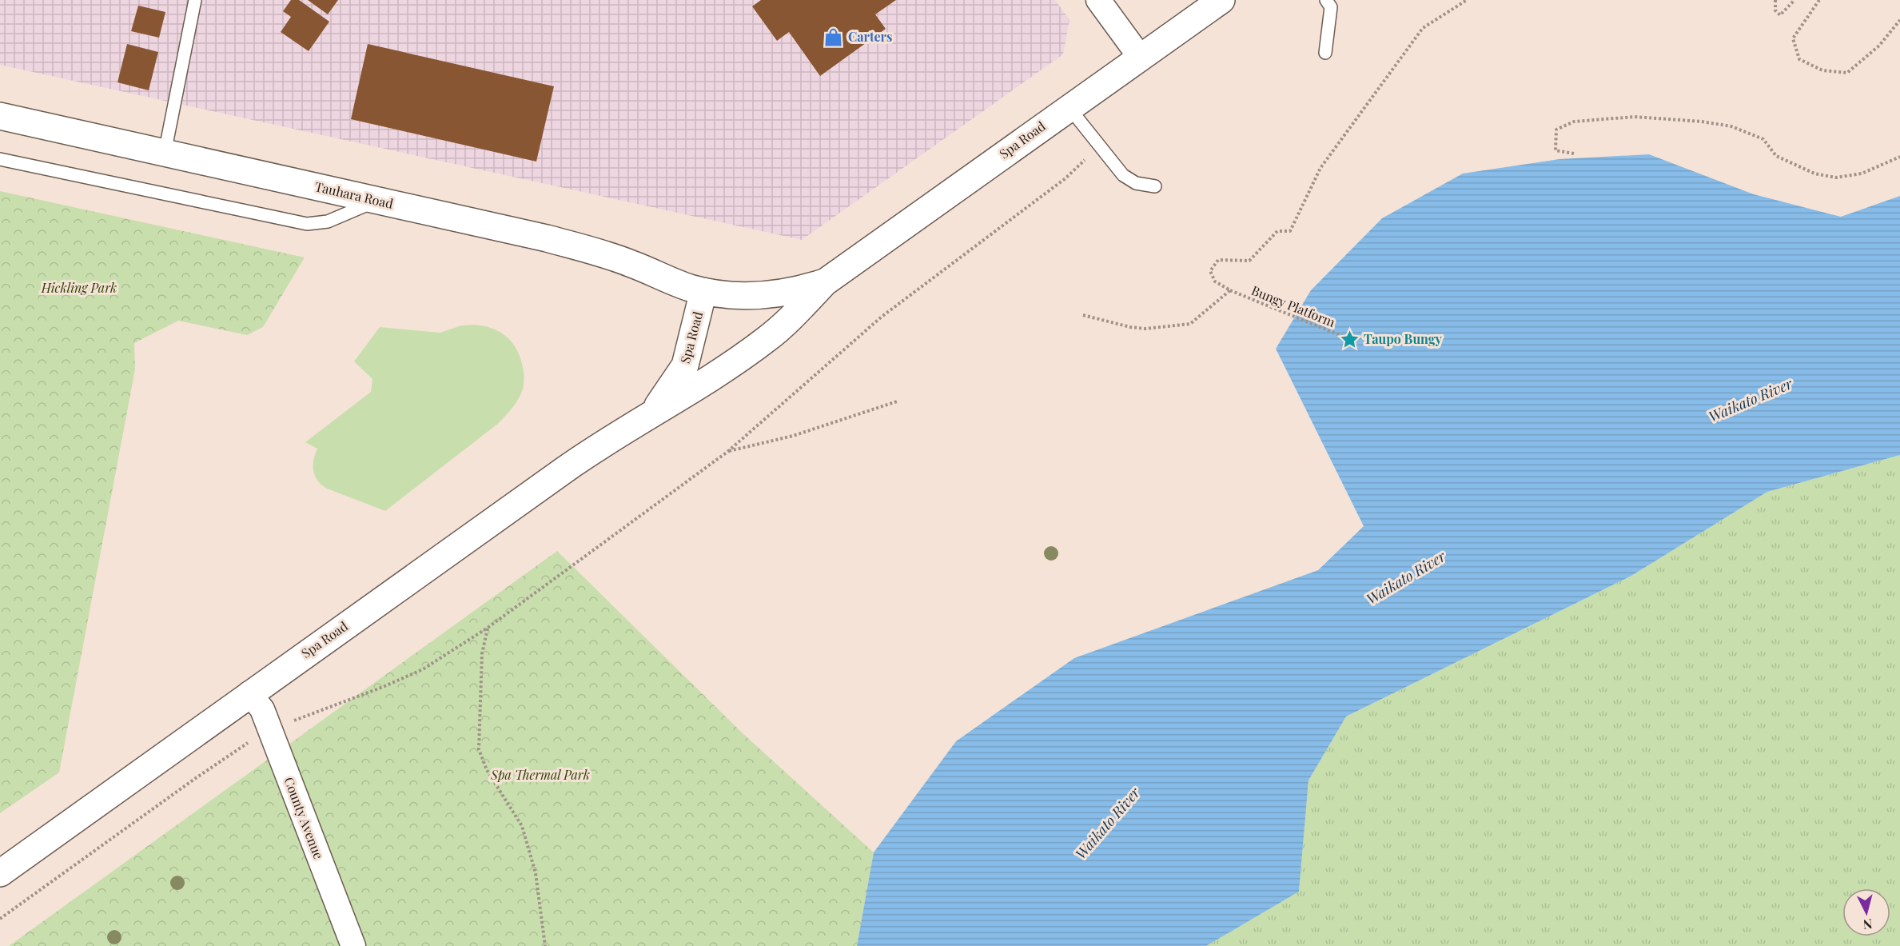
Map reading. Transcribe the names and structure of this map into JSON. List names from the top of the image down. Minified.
{"streets":{"main road":["Spa Road","Tauhara Road"],"street":["County Avenue"],"path":["Bungy Platform"]},"crossings":[["Spa Road","Tauhara Road"],["Spa Road","County Avenue"]],"water":["Waikato River"],"parks":["Hickling Park","Spa Thermal Park"],"places":{"shop":["Carters"],"place":["Taupo Bungy"]},"north":"bottom"}
